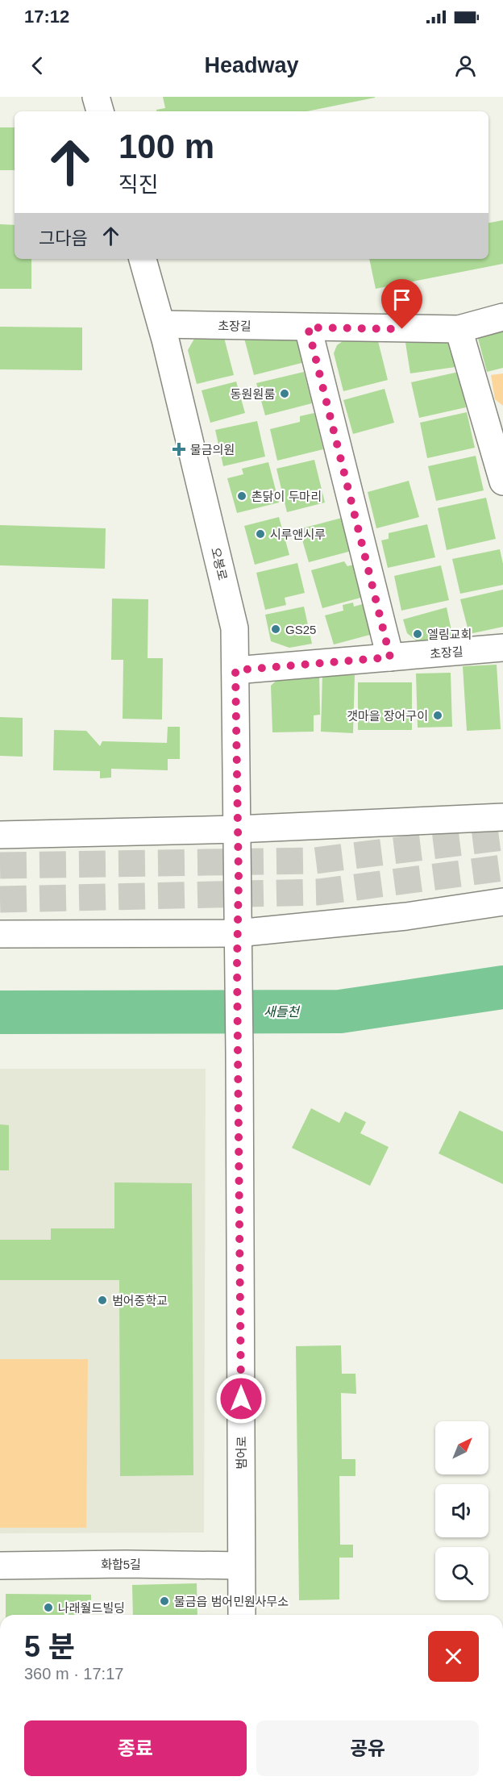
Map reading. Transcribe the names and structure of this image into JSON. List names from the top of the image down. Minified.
{"streets":{"street":["초장길","오봉로","범어로","화합5길"]},"crossings":[["초장길","오봉로"],["오봉로","범어로"],["범어로","화합5길"]],"water":["새들천"],"places":{"other":["동원원룸","촌닭이 두마리","시루앤시루","GS25","엘림교회","갯마을 장어구이","범어중학교","물금읍 범어민원사무소","나래월드빌딩"],"health":["물금의원"]},"north":"top right","page":{"status":"17:12","header":"Headway","turn":["100 m","직진"],"then":"그다음","heading":["5 분","360 m · 17:17"],"buttons":["종료","공유"]}}
